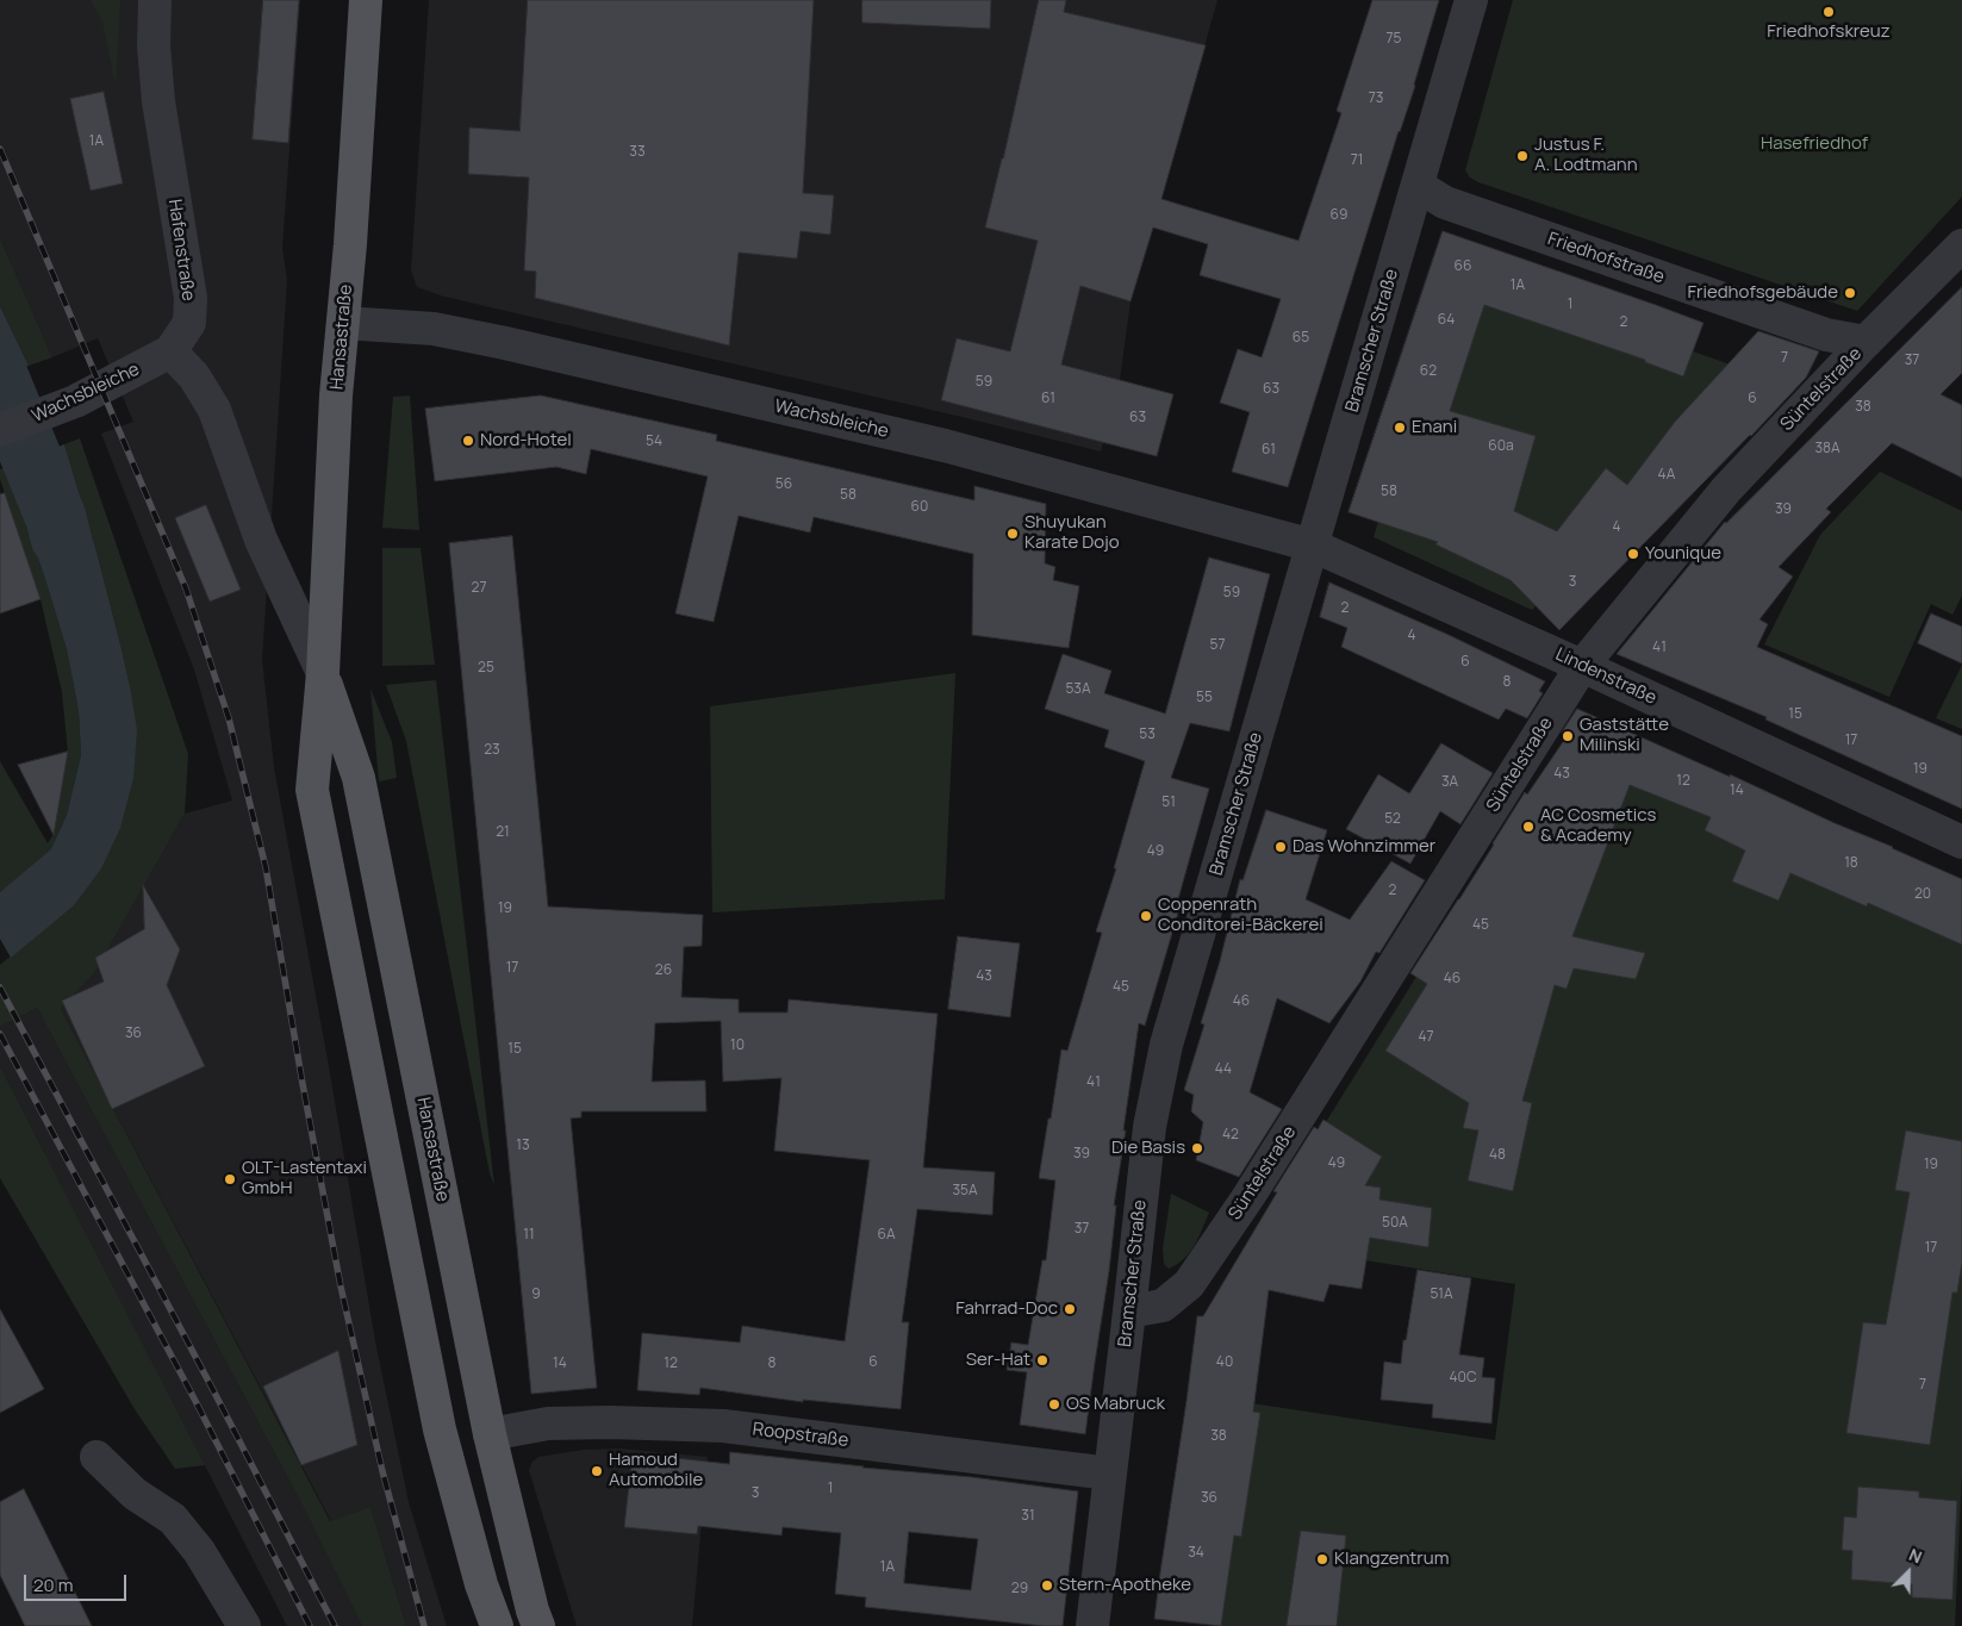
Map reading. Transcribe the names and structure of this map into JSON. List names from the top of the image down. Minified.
{"streets":{"main road":["Hansastraße"],"street":["Hafenstraße","Friedhofstraße","Bramscher Straße","Süntelstraße","Wachsbleiche","Lindenstraße","Roopstraße"]},"crossings":[["Hafenstraße","Wachsbleiche"],["Friedhofstraße","Bramscher Straße"],["Friedhofstraße","Süntelstraße"],["Hansastraße","Wachsbleiche"],["Hansastraße","Roopstraße"],["Bramscher Straße","Süntelstraße"],["Bramscher Straße","Wachsbleiche"],["Bramscher Straße","Lindenstraße"],["Bramscher Straße","Roopstraße"],["Süntelstraße","Lindenstraße"],["Wachsbleiche","Lindenstraße"]],"parks":["Hasefriedhof"],"places":["Friedhofskreuz","Justus F. A. Lodtmann","Friedhofsgebäude","Enani","Nord-Hotel","Shuyukan Karate Dojo","Younique","Gaststätte Milinski","AC Cosmetics & Academy","Das Wohnzimmer","Coppenrath Conditorei-Bäckerei","Die Basis","OLT-Lastentaxi GmbH","Fahrrad-Doc","Ser-Hat","OS Mabruck","Hamoud Automobile","Klangzentrum","Stern-Apotheke"],"house_numbers":["75","73","1A","33","71","69","66","1A","1","64","2","65","7","37","62","59","63","61","6","38","63","54","60a","38A","61","4A","56","58","58","60","39","4","3","27","59","2","4","57","41","6","25","8","53A","55","15","53","17","23","19","43","12","3A","14","51","52","21","49","18","2","20","19","45","17","26","43","46","45","46","36","47","10","15","44","41","42","13","39","48","49","19","35A","50A","37","11","6A","17","9","51A","6","40","14","12","8","40C","7","38","1","3","36","31","34","1A","29"],"scale_bar":"20 m","north":"top right"}
